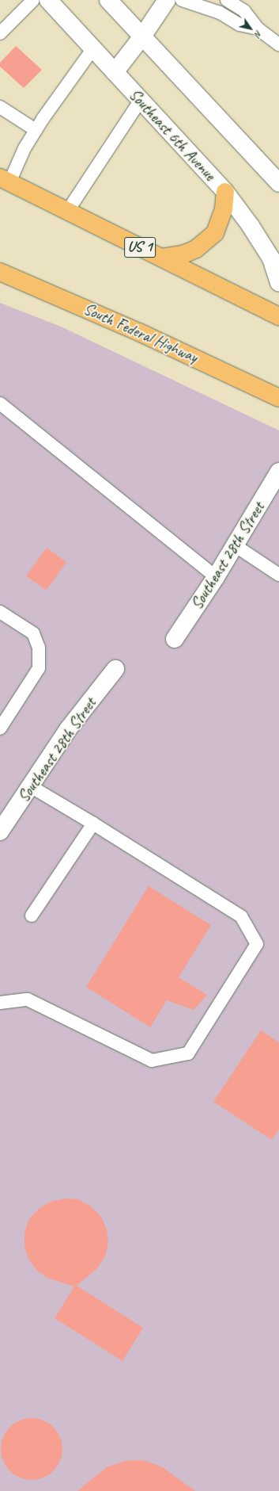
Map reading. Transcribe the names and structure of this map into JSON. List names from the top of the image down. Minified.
{"streets":{"main road":["US 1","South Federal Highway"],"street":["Southeast 6th Avenue","Southeast 28th Street"]},"north":"bottom right"}
